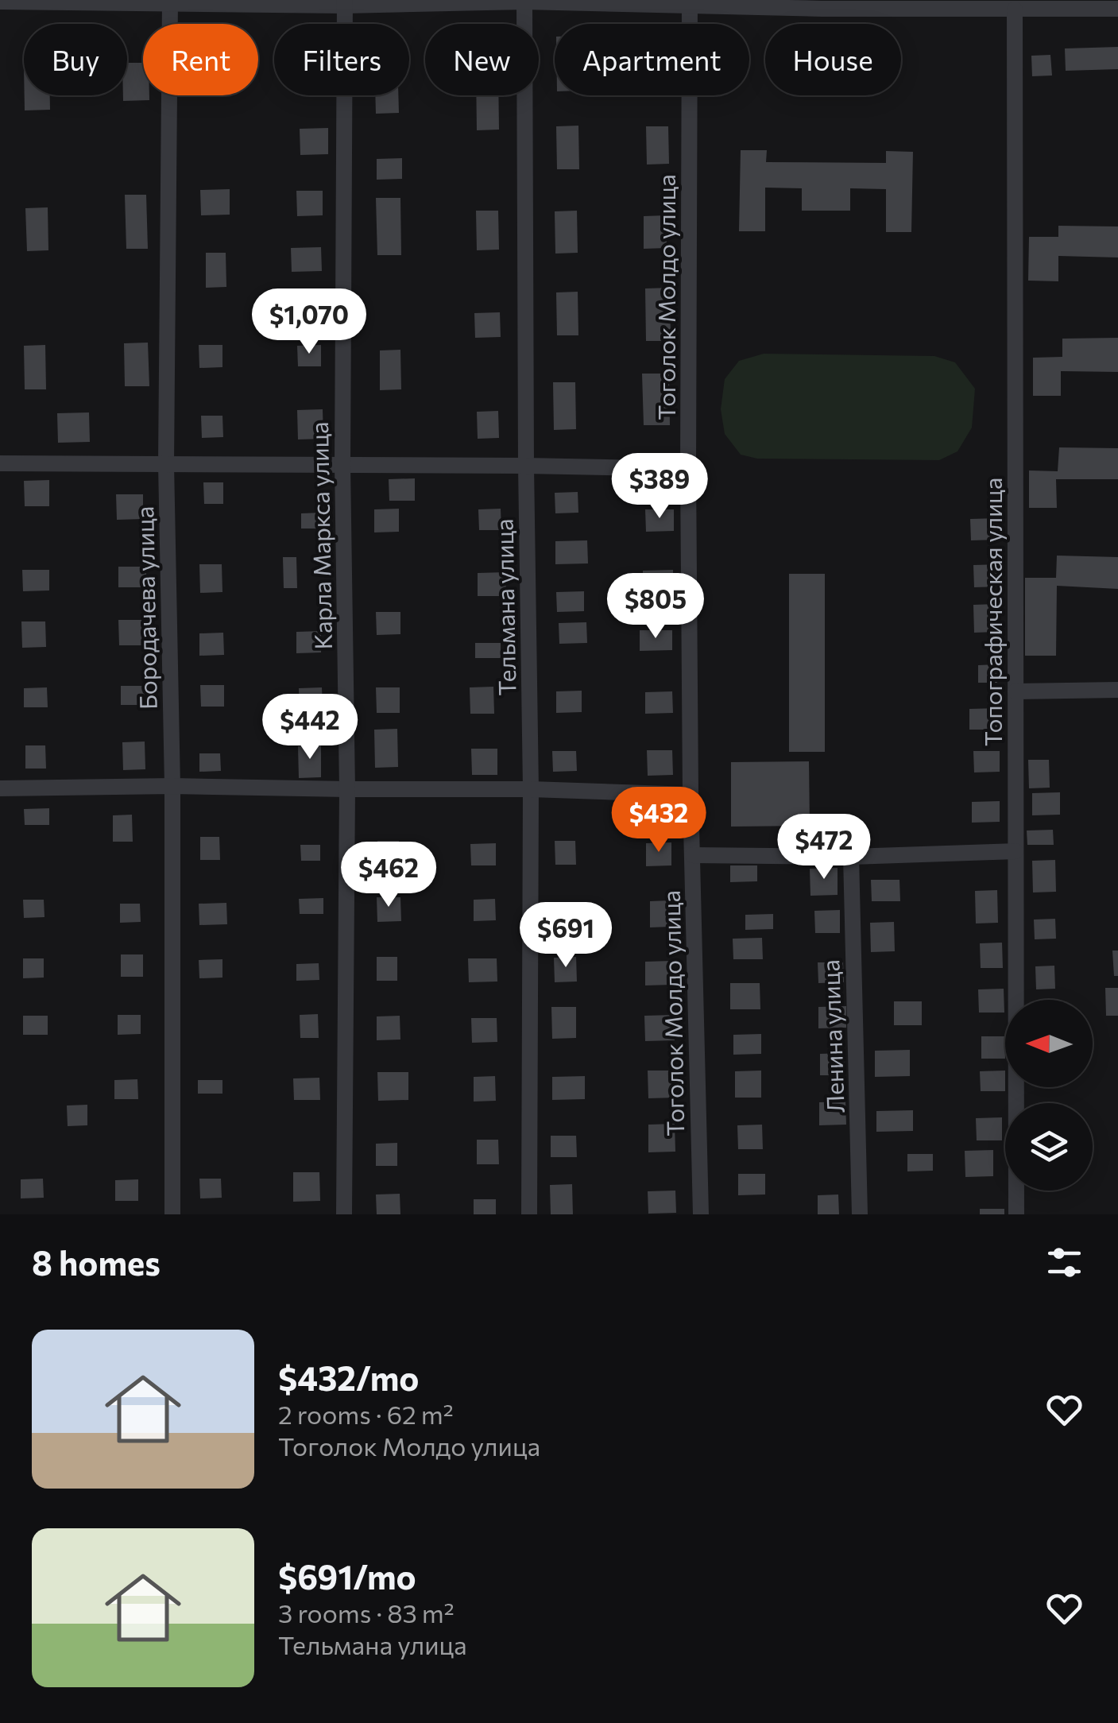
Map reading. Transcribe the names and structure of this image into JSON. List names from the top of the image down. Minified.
{"streets":{"street":["Тоголок Молдо улица","Карла Маркса улица","Тельмана улица","Бородачева улица","Топографическая улица","Ленина улица"]},"north":"left","page":{"chip":["Buy","Rent","Filters","New","Apartment","House"],"price":["$1,070","$389","$805","$442","$432","$472","$462","$691"],"heading":"8 homes","list":[{"name":"$432/mo","note":"2 rooms · 62 m² · Тоголок Молдо улица"},{"name":"$691/mo","note":"3 rooms · 83 m² · Тельмана улица"}]}}
